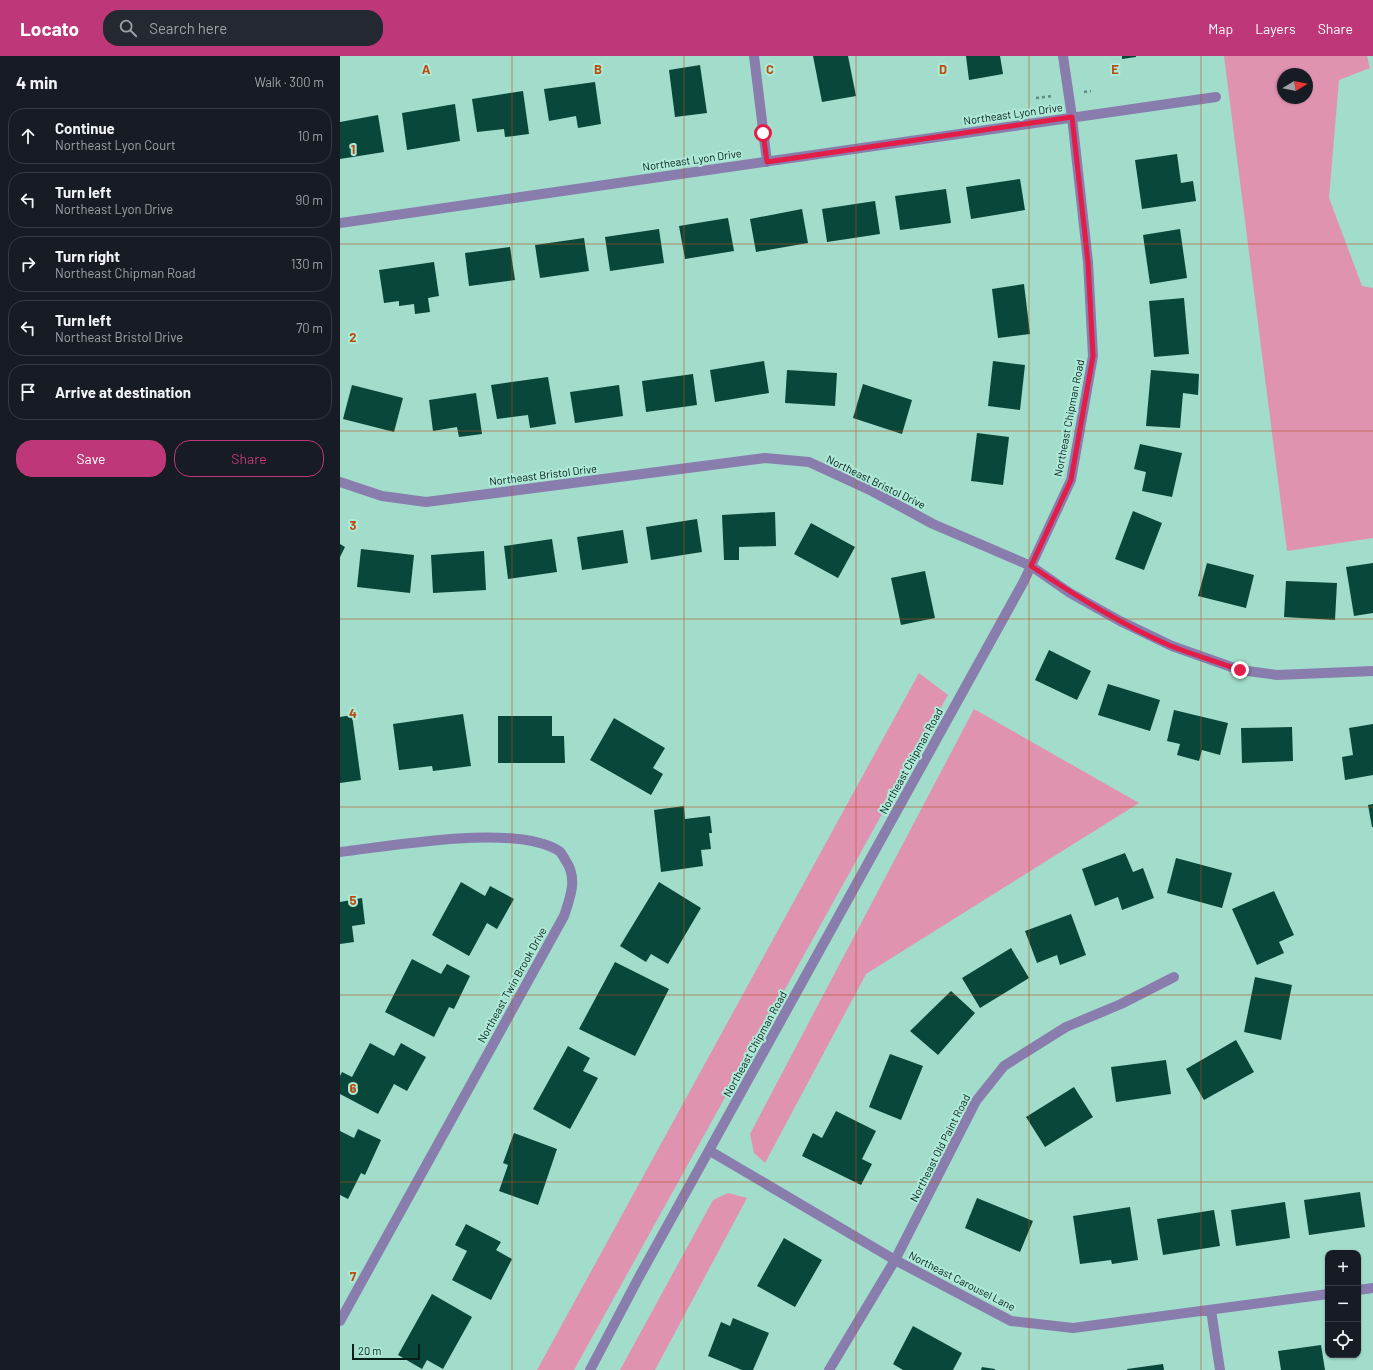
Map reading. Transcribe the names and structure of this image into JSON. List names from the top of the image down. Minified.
{"streets":{"street":["Northeast Lyon Drive","Northeast Chipman Road","Northeast Bristol Drive","Northeast Twin Brook Drive","Northeast Old Paint Road","Northeast Carousel Lane"]},"crossings":[["Northeast Lyon Drive","Northeast Chipman Road"],["Northeast Chipman Road","Northeast Bristol Drive"],["Northeast Chipman Road","Northeast Carousel Lane"],["Northeast Old Paint Road","Northeast Carousel Lane"]],"scale_bar":"20 m","north":"right","page":{"header":"Locato","search":"Search here","nav":["Map","Layers","Share"],"heading":["4 min","Walk · 300 m"],"list":[["Continue","Northeast Lyon Court","10 m"],["Turn left","Northeast Lyon Drive","90 m"],["Turn right","Northeast Chipman Road","130 m"],["Turn left","Northeast Bristol Drive","70 m"],"Arrive at destination"],"buttons":["Save","Share"],"map_buttons":["+","−"],"scale":"20 m"},"grid":{"columns":["A","B","C","D","E"],"rows":["1","2","3","4","5","6","7"]}}
